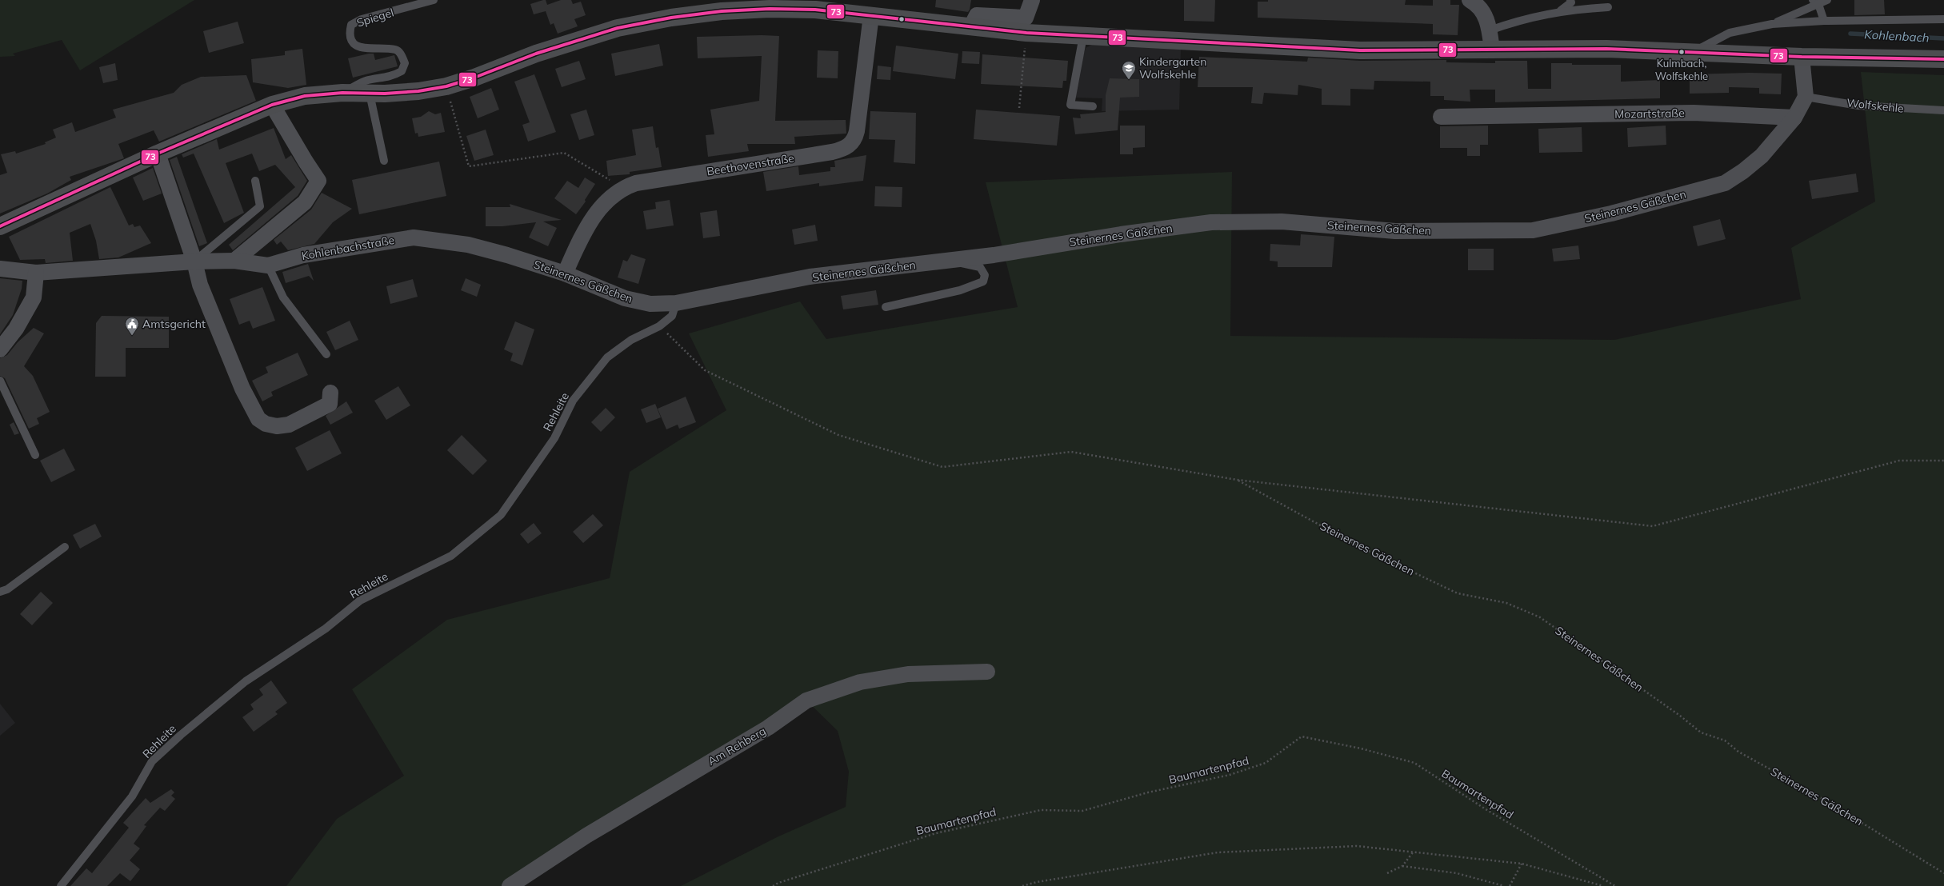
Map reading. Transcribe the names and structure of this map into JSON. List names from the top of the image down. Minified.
{"streets":{"street":["Spiegel","Mozartstraße","Beethovenstraße","Steinernes Gäßchen","Kohlenbachstraße","Am Rehberg"],"lane":["Wolfskehle","Rehleite"],"path":["Baumartenpfad"]},"crossings":[["Spiegel","Beethovenstraße"],["Mozartstraße","Steinernes Gäßchen"],["Beethovenstraße","Steinernes Gäßchen"],["Steinernes Gäßchen","Kohlenbachstraße"],["Steinernes Gäßchen","Rehleite"]],"water":["Kohlenbach"],"places":{"other":["Kulmbach, Wolfskehle"],"school or university":["Kindergarten Wolfskehle"],"public building":["Amtsgericht"]},"lines":["transit line 73"]}
